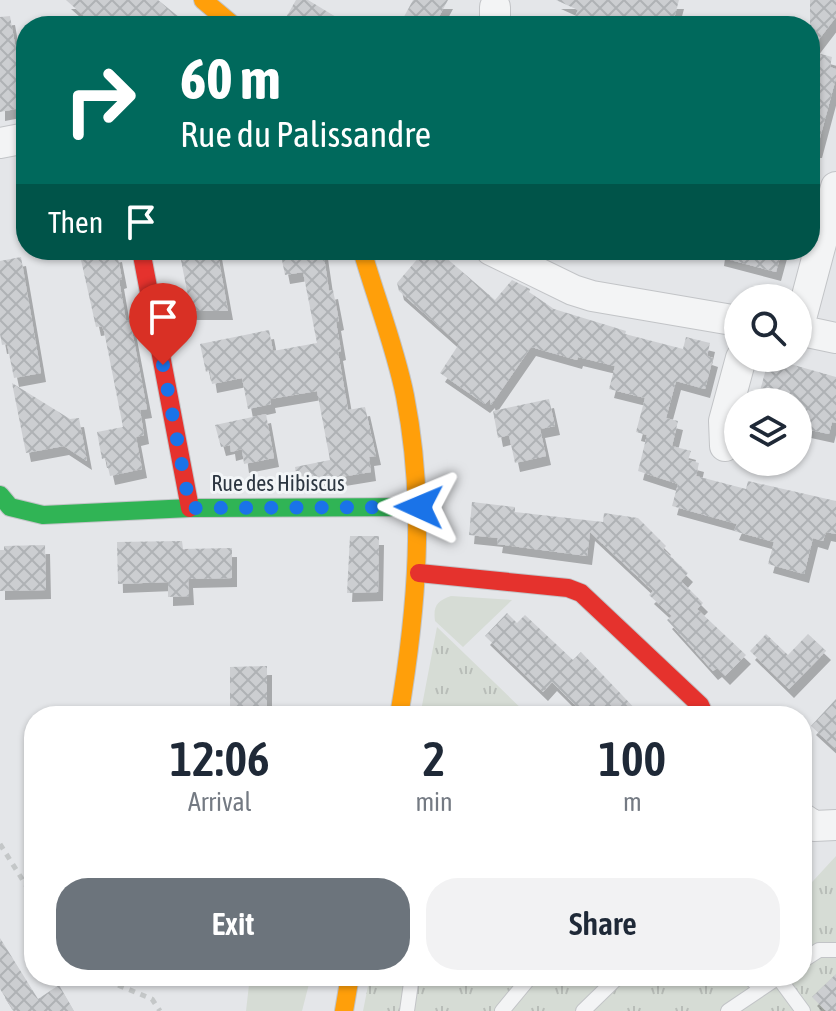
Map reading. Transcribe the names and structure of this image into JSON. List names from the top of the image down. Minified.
{"streets":{"street":["Rue des Hibiscus"]},"page":{"turn":["60 m","Rue du Palissandre"],"then":"Then","eta":["12:06","Arrival","2","min","100","m"],"buttons":["Exit","Share"]}}
